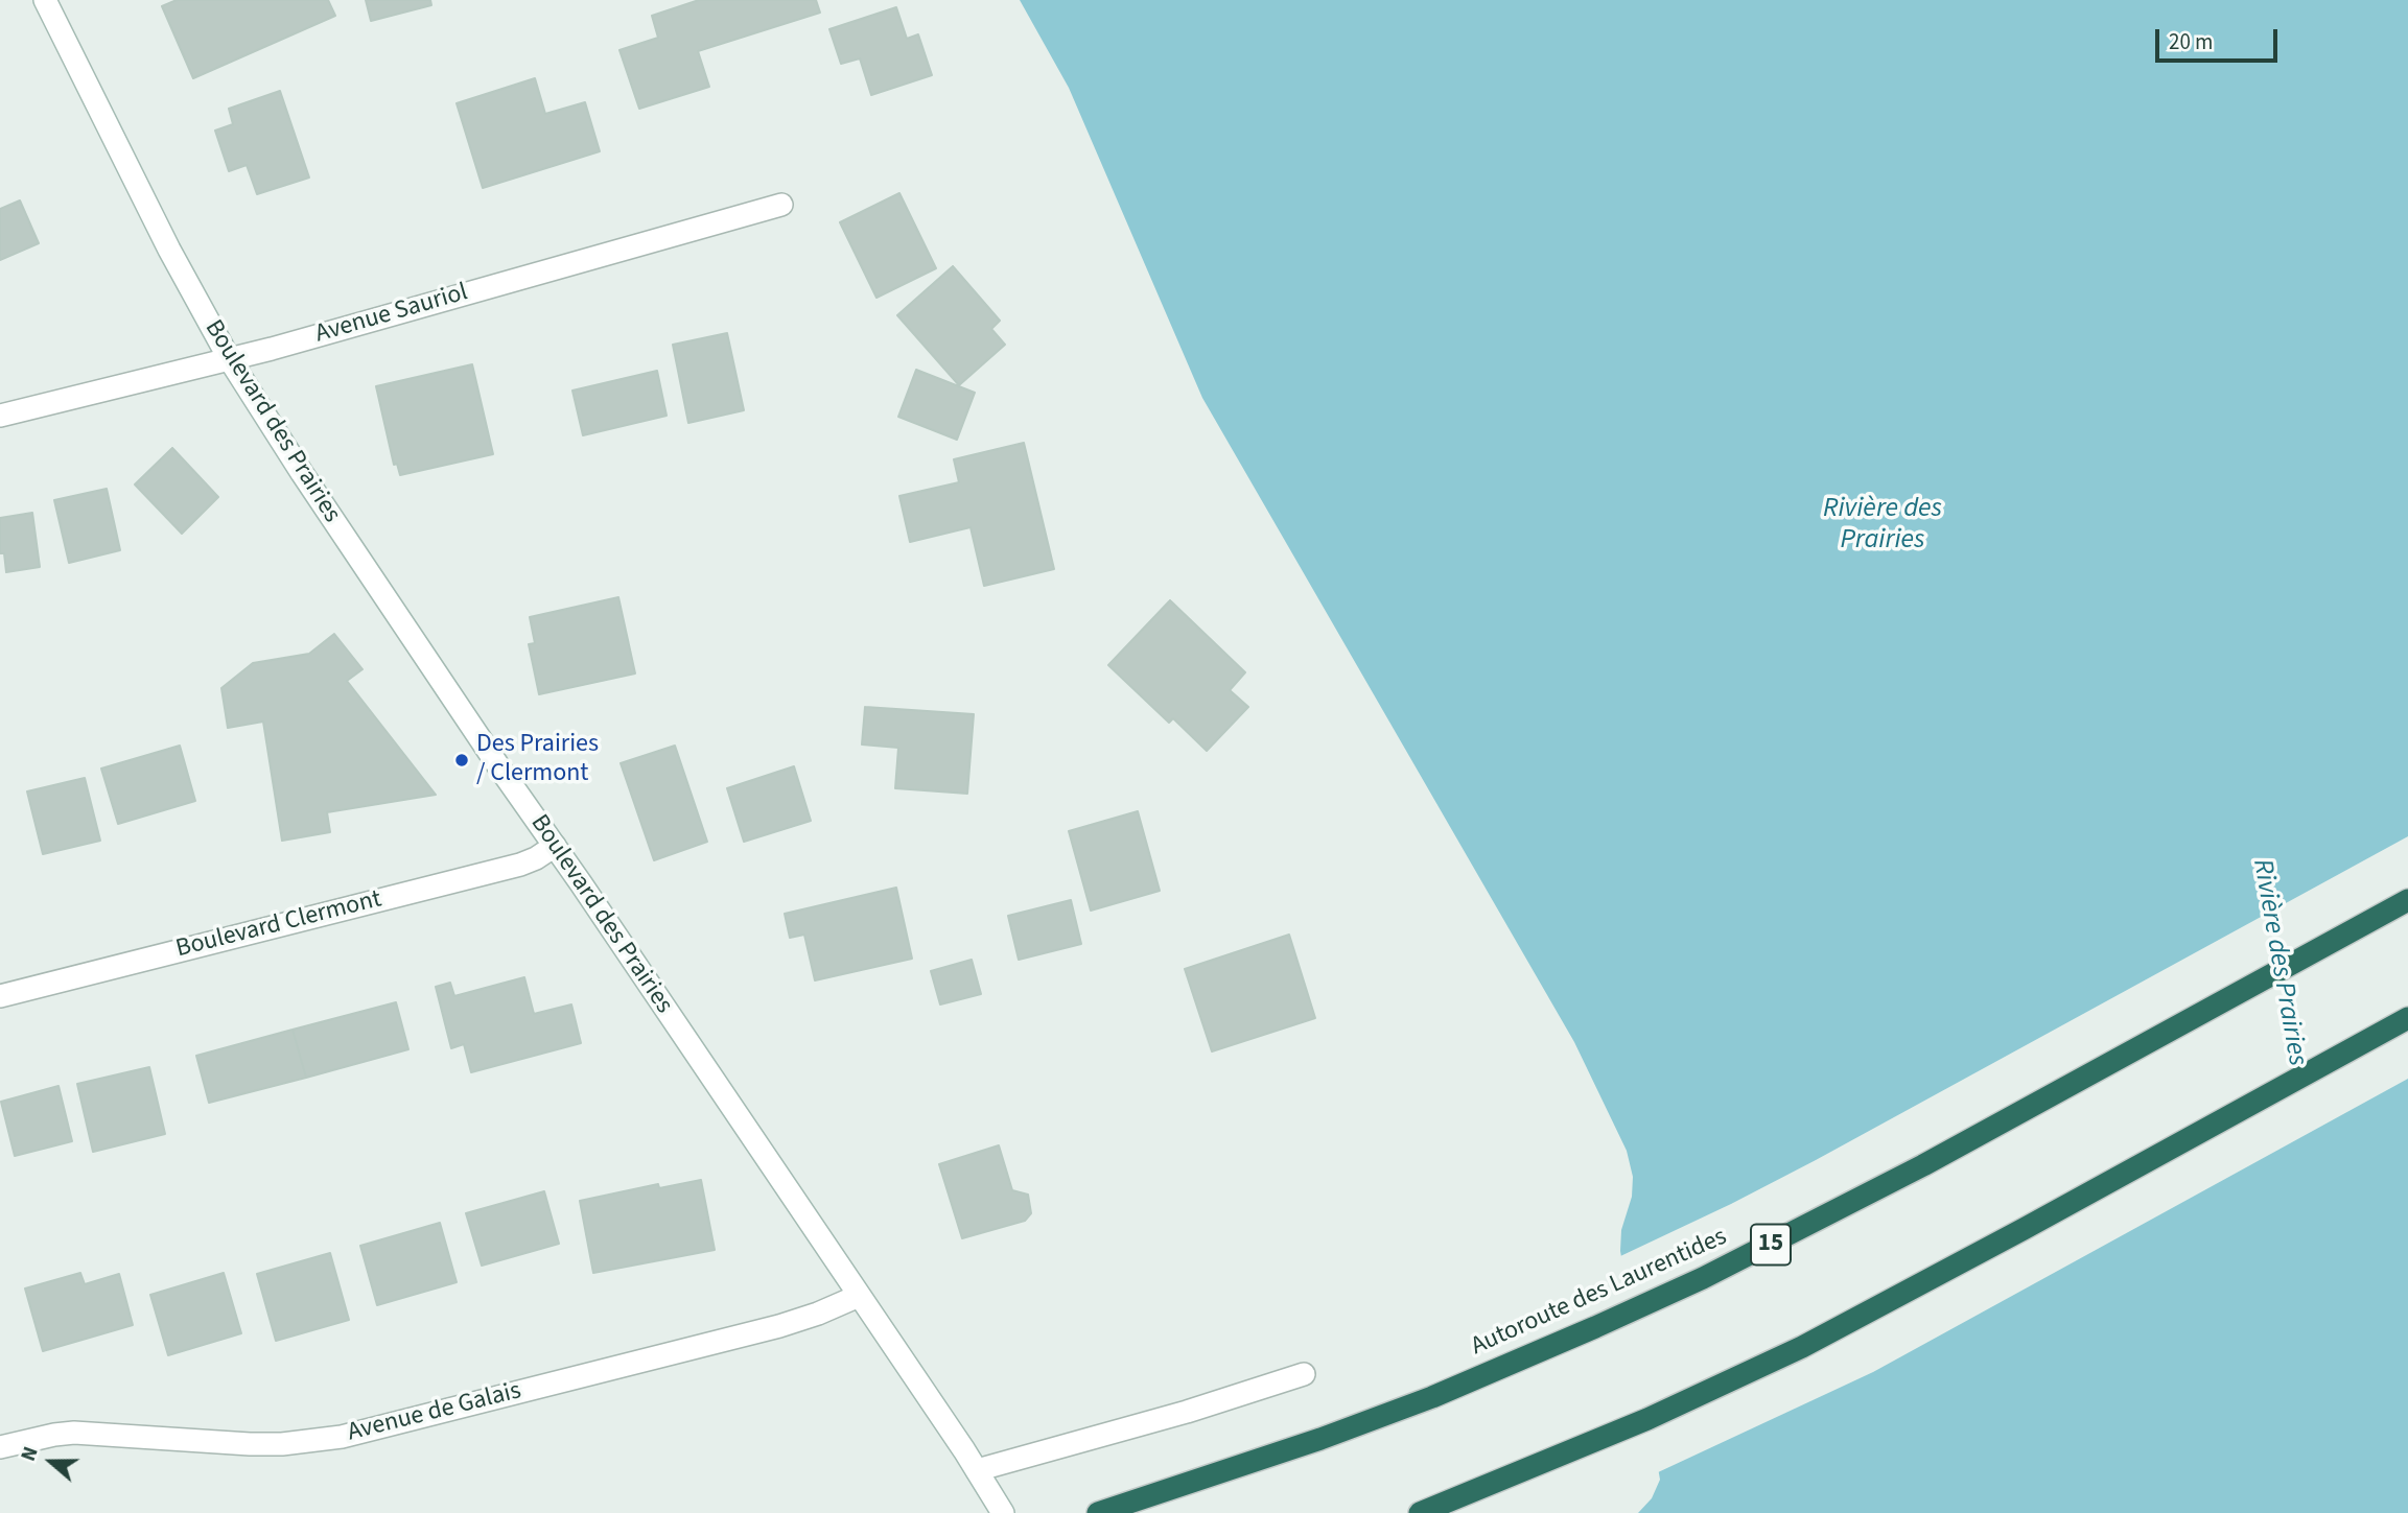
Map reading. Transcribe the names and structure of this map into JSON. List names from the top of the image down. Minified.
{"streets":{"highway":["15","Autoroute des Laurentides"],"street":["Avenue Sauriol","Boulevard des Prairies","Boulevard Clermont","Avenue de Galais"]},"crossings":[["Avenue Sauriol","Boulevard des Prairies"],["Boulevard des Prairies","Boulevard Clermont"],["Boulevard des Prairies","Avenue de Galais"]],"water":["Rivière des Prairies"],"places":["Des Prairies / Clermont"],"scale_bar":"20 m","north":"left"}
